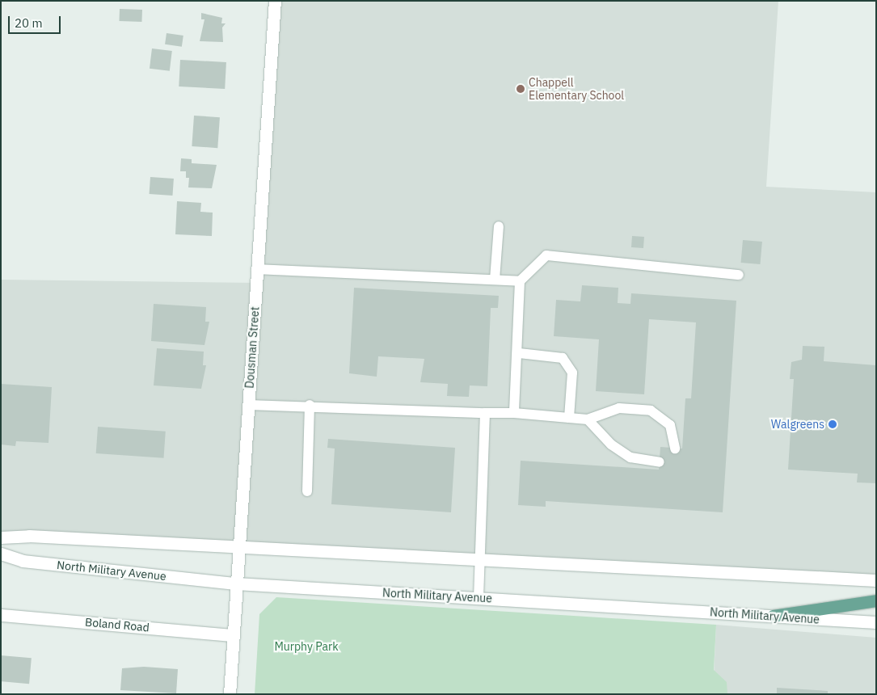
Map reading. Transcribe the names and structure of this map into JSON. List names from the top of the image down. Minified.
{"streets":{"main road":["Dousman Street","North Military Avenue","Boland Road"]},"crossings":[["Dousman Street","North Military Avenue"],["Dousman Street","Boland Road"]],"parks":["Murphy Park"],"places":["Chappell Elementary School","Walgreens"],"scale_bar":"20 m"}
